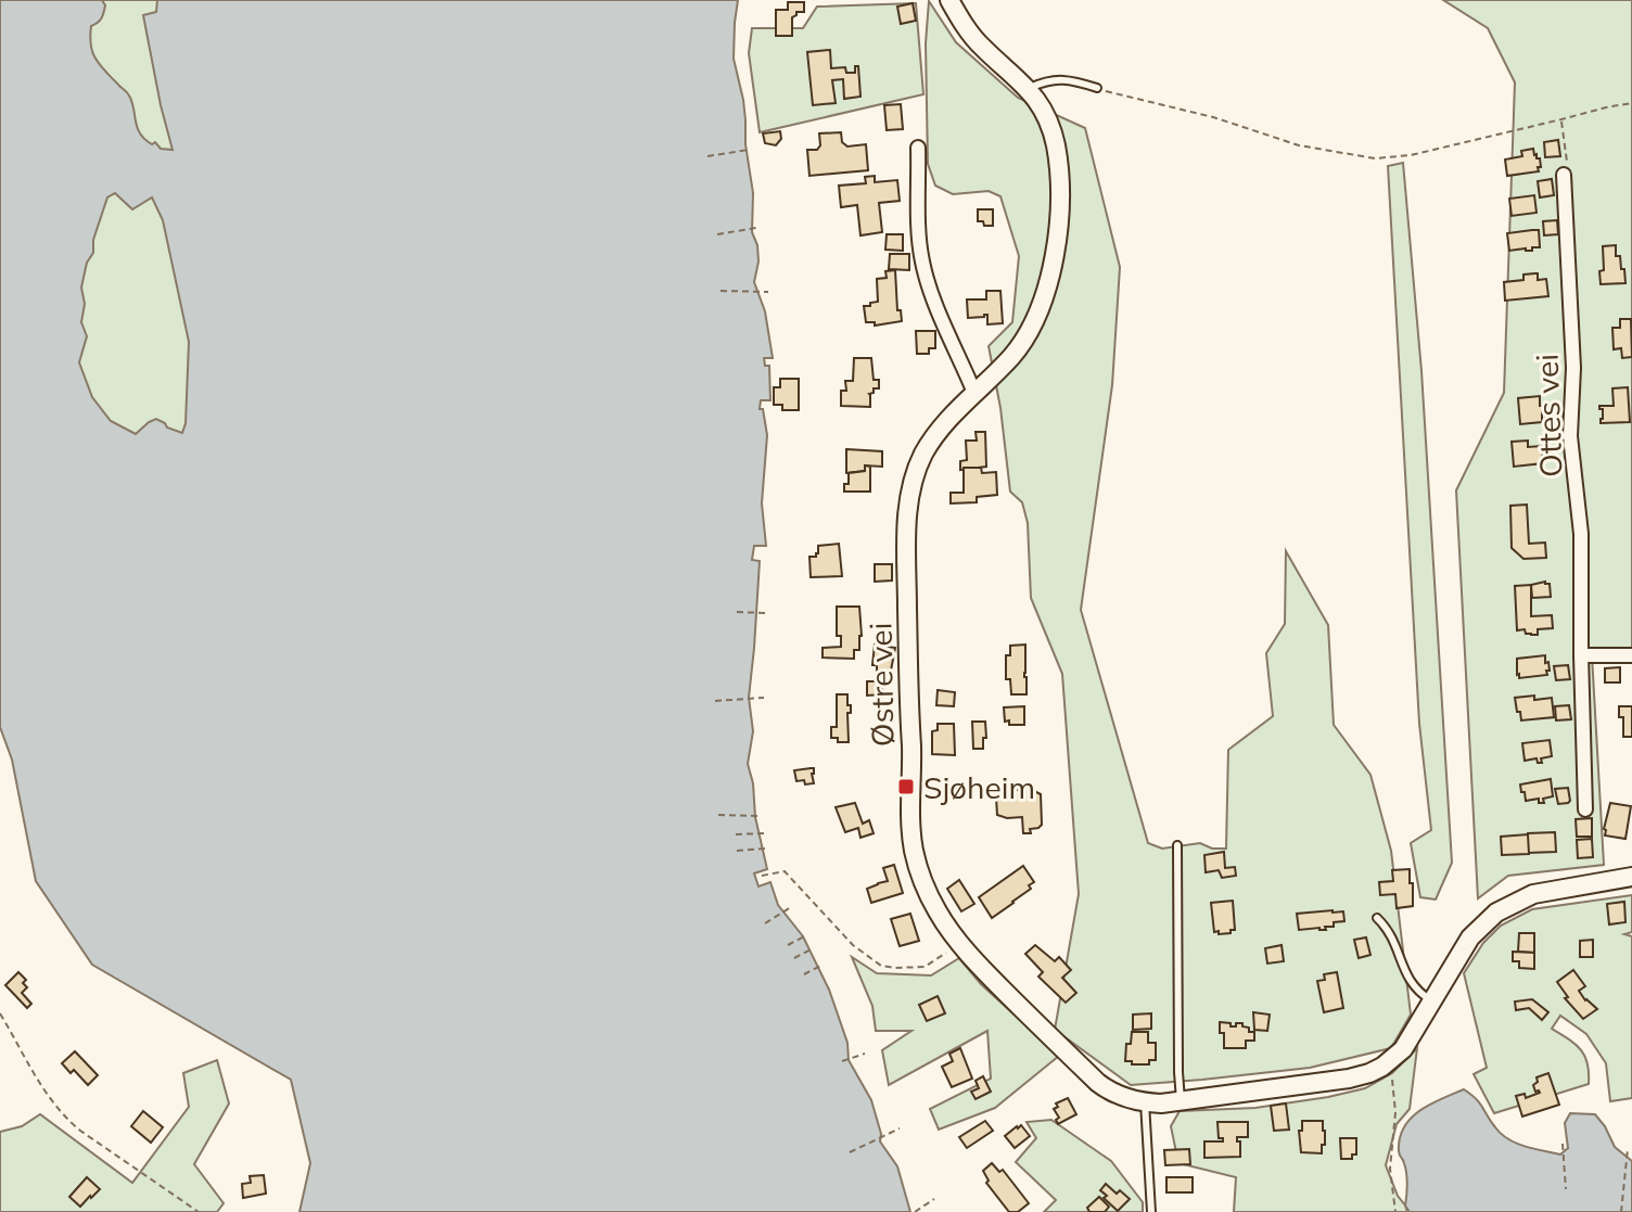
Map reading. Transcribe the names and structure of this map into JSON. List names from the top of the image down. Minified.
{"streets":{"street":["Ottes vei","Østre vei"]},"places":{"transit":["Sjøheim"]}}
